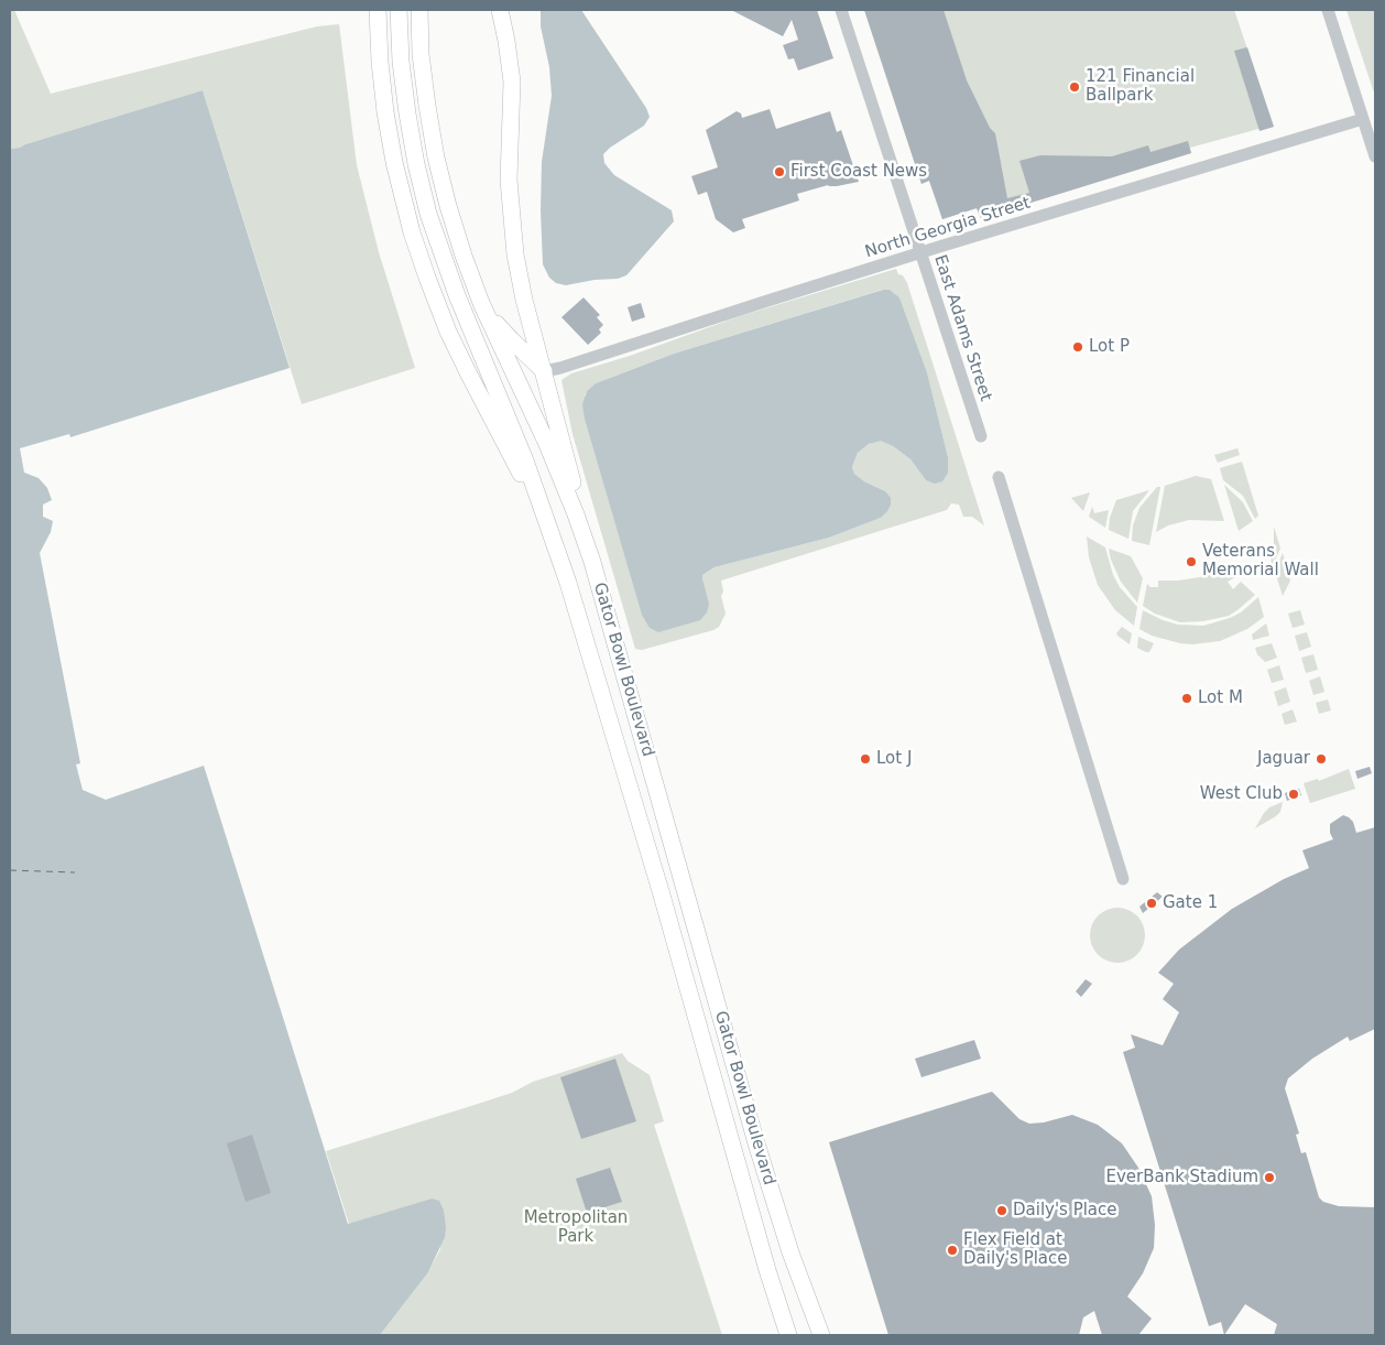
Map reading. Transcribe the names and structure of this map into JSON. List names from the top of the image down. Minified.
{"streets":{"main road":["Gator Bowl Boulevard"],"street":["North Georgia Street","East Adams Street"]},"crossings":[["North Georgia Street","East Adams Street"]],"parks":["Metropolitan Park"],"places":["121 Financial Ballpark","First Coast News","Lot P","Veterans Memorial Wall","Lot M","Lot J","Jaguar","West Club","Gate 1","EverBank Stadium","Daily's Place","Flex Field at Daily's Place"]}
